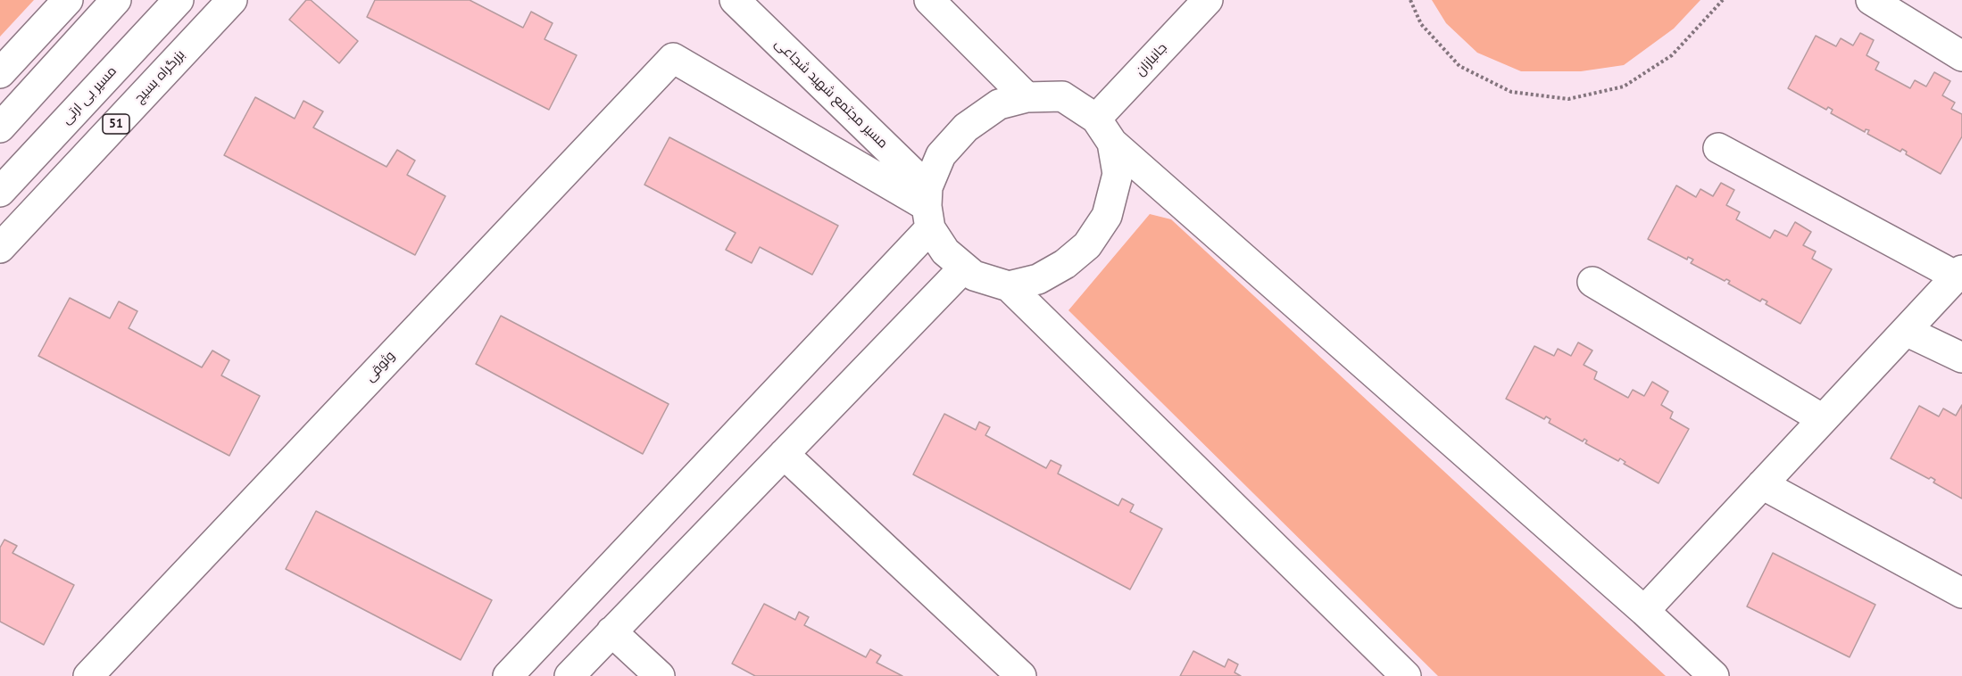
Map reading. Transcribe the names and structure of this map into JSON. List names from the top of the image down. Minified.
{"streets":{"main road":["جانبازان","بزرگراه بسیج","مسیر مجتمع شهید شجاعی","مسیر بی ارتی","51","وثوقی"]},"crossings":[["جانبازان","مسیر مجتمع شهید شجاعی"],["جانبازان","وثوقی"],["مسیر مجتمع شهید شجاعی","وثوقی"]]}
